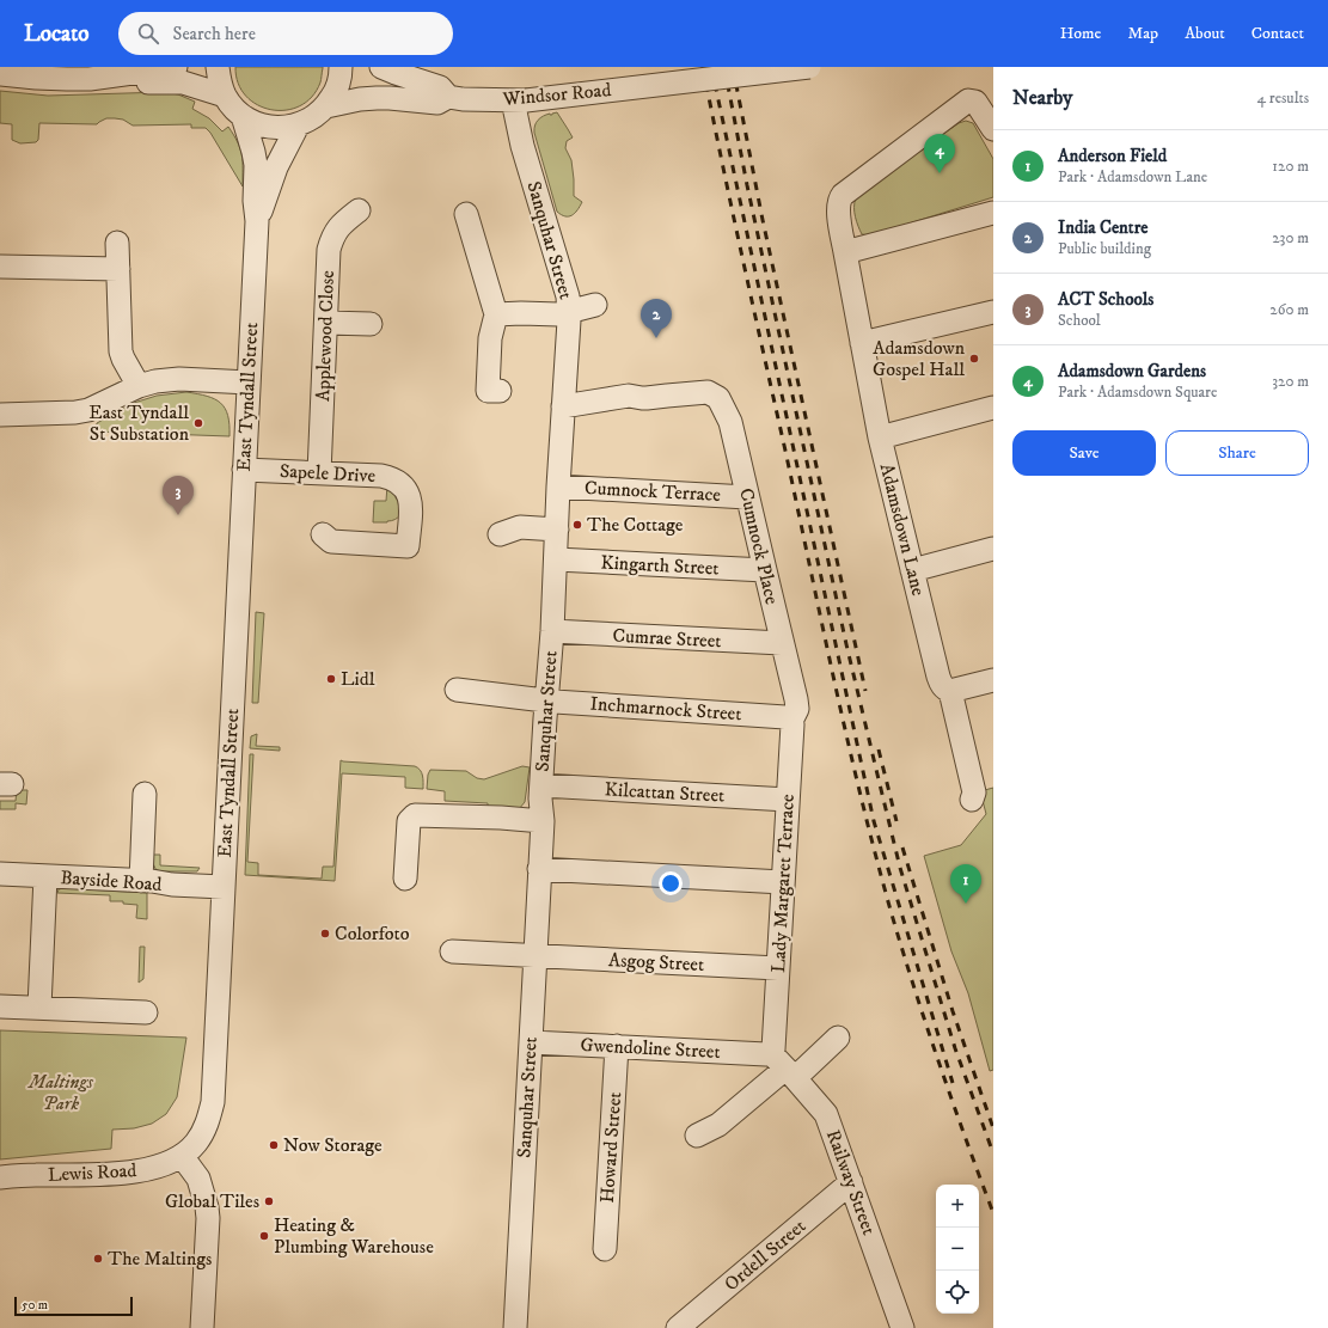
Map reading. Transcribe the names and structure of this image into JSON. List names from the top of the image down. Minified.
{"streets":{"street":["Windsor Road","Sanquhar Street","Applewood Close","East Tyndall Street","Sapele Drive","Cumnock Terrace","Adamsdown Lane","Cumnock Place","Kingarth Street","Cumrae Street","Inchmarnock Street","Kilcattan Street","Bayside Road","Lady Margaret Terrace","Asgog Street","Gwendoline Street","Howard Street","Lewis Road","Railway Street","Ordell Street"]},"crossings":[["Windsor Road","Sanquhar Street"],["Sanquhar Street","Cumnock Terrace"],["Sanquhar Street","Cumnock Place"],["Sanquhar Street","Kingarth Street"],["Sanquhar Street","Cumrae Street"],["Sanquhar Street","Inchmarnock Street"],["Sanquhar Street","Kilcattan Street"],["Sanquhar Street","Asgog Street"],["Sanquhar Street","Gwendoline Street"],["Applewood Close","Sapele Drive"],["East Tyndall Street","Sapele Drive"],["East Tyndall Street","Bayside Road"],["East Tyndall Street","Lewis Road"],["Cumnock Terrace","Cumnock Place"],["Cumnock Place","Kingarth Street"],["Cumnock Place","Cumrae Street"],["Cumnock Place","Inchmarnock Street"],["Cumnock Place","Lady Margaret Terrace"],["Inchmarnock Street","Lady Margaret Terrace"],["Kilcattan Street","Lady Margaret Terrace"],["Lady Margaret Terrace","Asgog Street"],["Lady Margaret Terrace","Gwendoline Street"],["Lady Margaret Terrace","Railway Street"],["Gwendoline Street","Howard Street"],["Gwendoline Street","Railway Street"],["Railway Street","Ordell Street"]],"parks":["Maltings Park"],"places":["Adamsdown Gospel Hall","East Tyndall St Substation","The Cottage","Lidl","Colorfoto","Now Storage","Global Tiles","Heating & Plumbing Warehouse","The Maltings"],"scale_bar":"50 m","page":{"header":"Locato","search":"Search here","nav":["Home","Map","About","Contact"],"heading":["Nearby","4 results"],"list":[{"mark":"1","name":"Anderson Field","note":"Park · Adamsdown Lane","value":"120 m"},{"mark":"2","name":"India Centre","note":"Public building","value":"230 m"},{"mark":"3","name":"ACT Schools","note":"School","value":"260 m"},{"mark":"4","name":"Adamsdown Gardens","note":"Park · Adamsdown Square","value":"320 m"}],"pins":["4","2","3","1"],"buttons":["Save","Share"],"map_buttons":["+","−"],"scale":"50 m"}}
